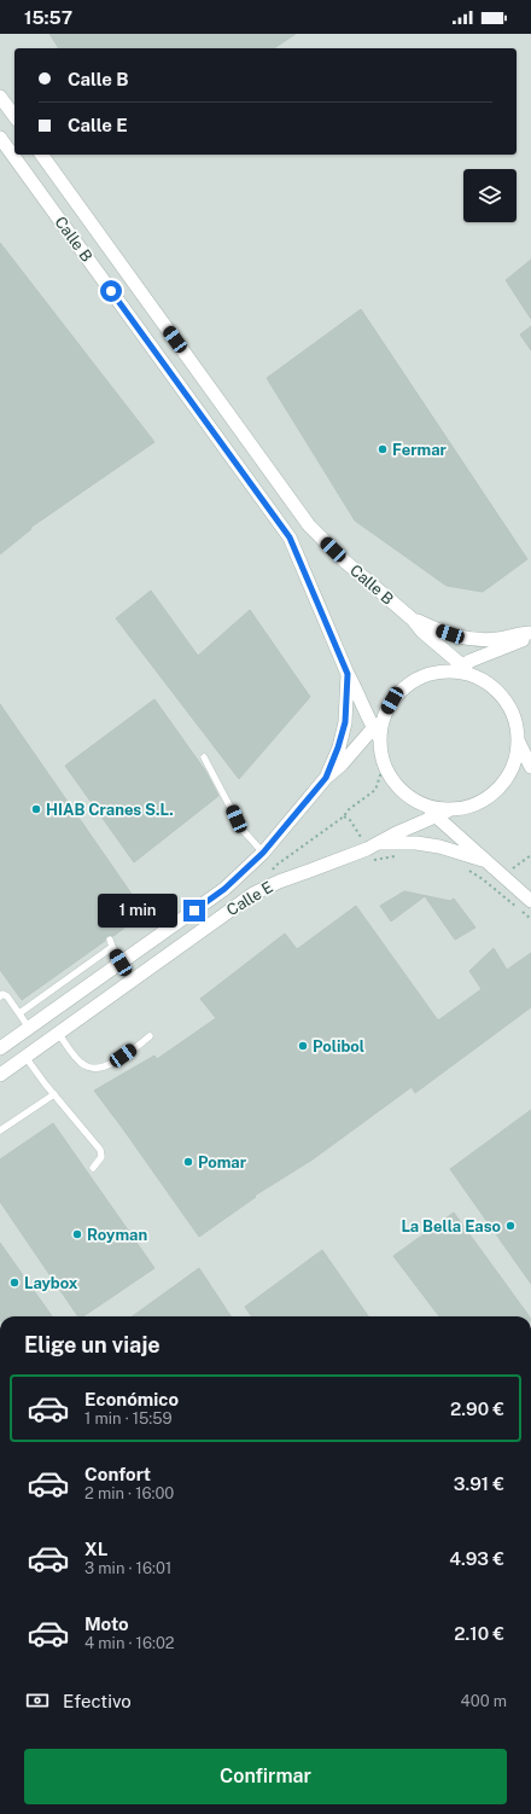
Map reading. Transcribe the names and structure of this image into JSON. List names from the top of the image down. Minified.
{"streets":{"street":["Calle B","Calle E"]},"crossings":[["Calle B","Calle E"]],"places":["Fermar","HIAB Cranes S.L.","Polibol","Pomar","La Bella Easo","Royman","Laybox"],"page":{"status":"15:57","banner":["Calle B","Calle E"],"bubble":"1 min","heading":"Elige un viaje","list":[{"name":"Económico","note":"1 min · 15:59","value":"2.90 €"},{"name":"Confort","note":"2 min · 16:00","value":"3.91 €"},{"name":"XL","note":"3 min · 16:01","value":"4.93 €"},{"name":"Moto","note":"4 min · 16:02","value":"2.10 €"}],"pay":["Efectivo","400 m"],"buttons":"Confirmar"}}
